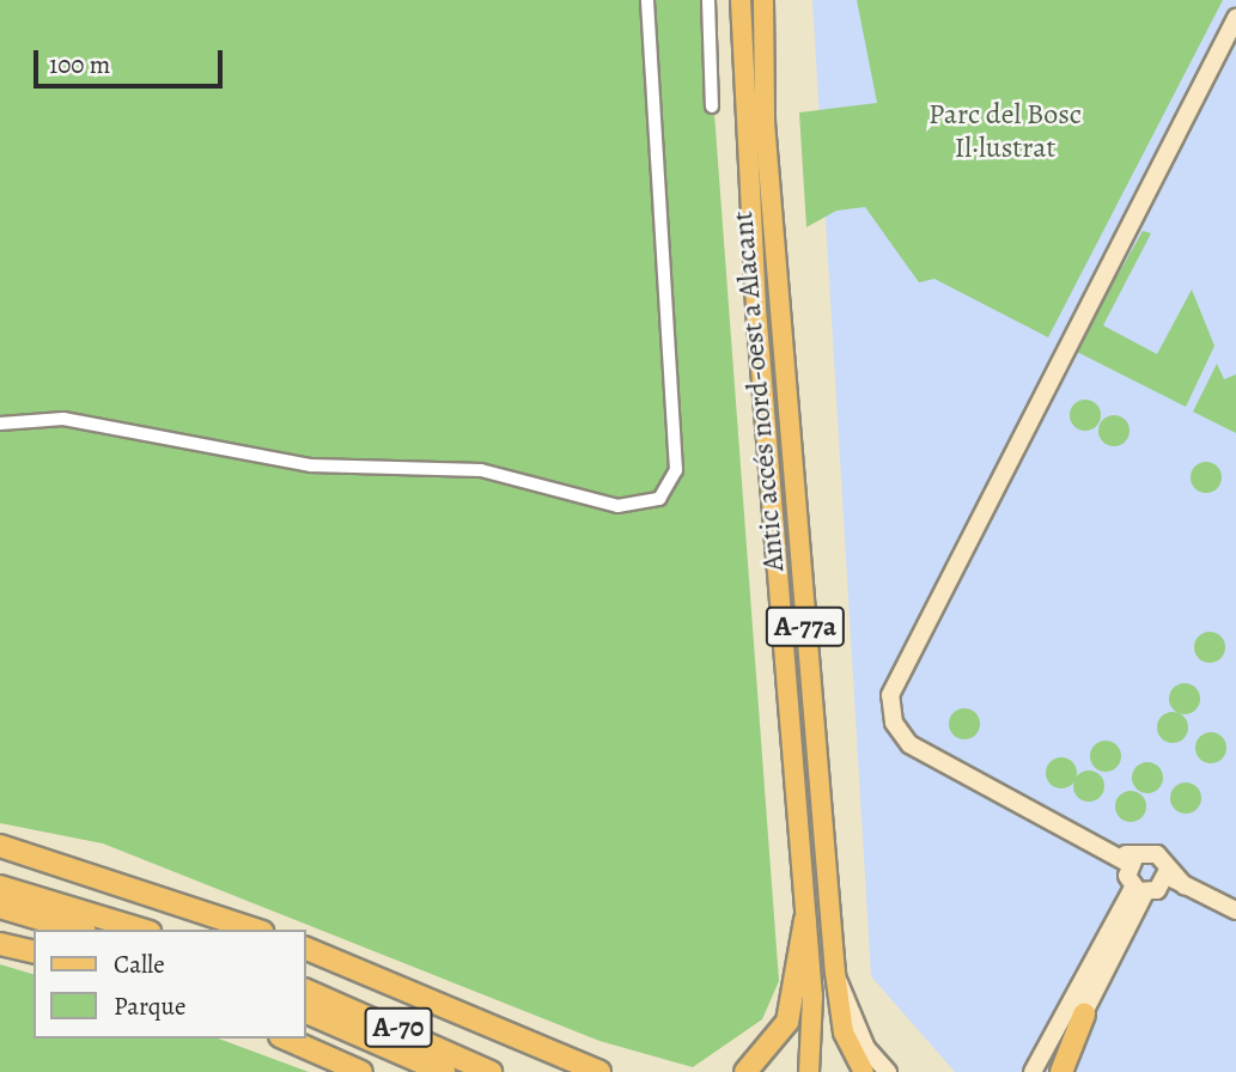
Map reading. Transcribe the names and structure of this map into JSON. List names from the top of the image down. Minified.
{"streets":{"highway":["A-70"],"main road":["Antic accés nord-oest a Alacant","A-77a"]},"parks":["Parc del Bosc Il·lustrat"],"legend":["Calle","Parque"],"scale_bar":"100 m"}
